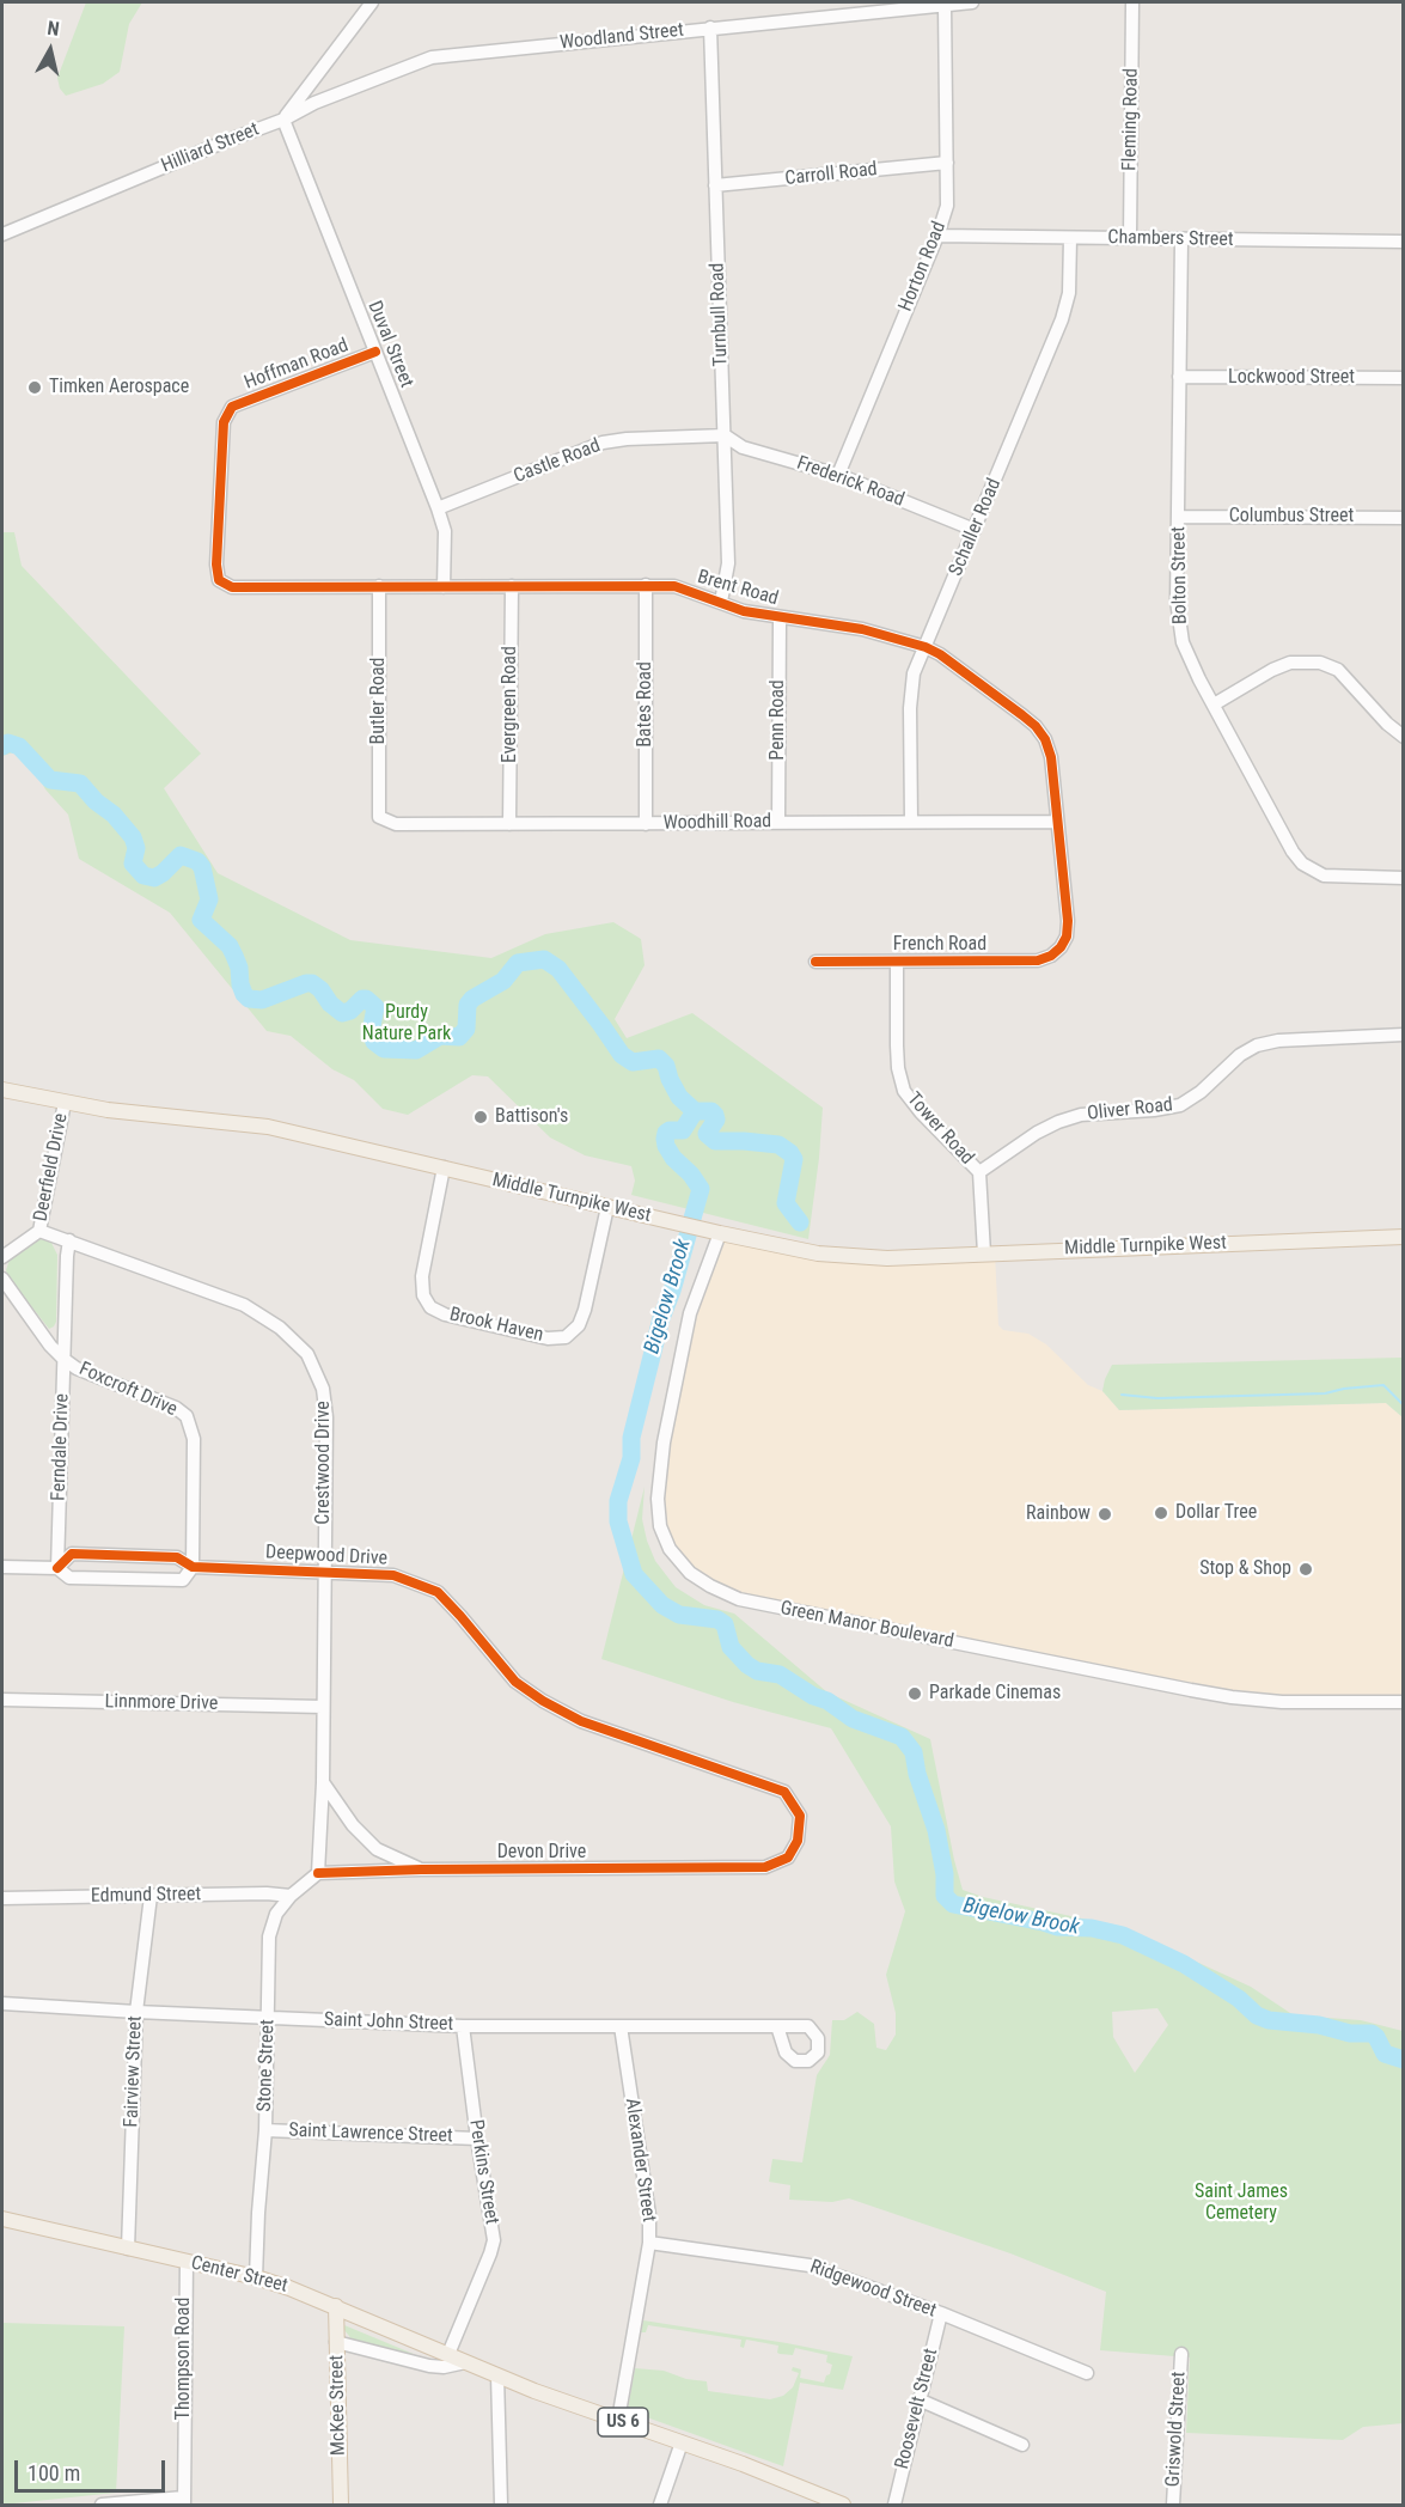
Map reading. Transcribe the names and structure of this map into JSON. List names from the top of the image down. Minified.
{"streets":{"main road":["Middle Turnpike West","Center Street","McKee Street","US 6"],"street":["Woodland Street","Fleming Road","Hilliard Street","Carroll Road","Chambers Street","Horton Road","Turnbull Road","Duval Street","Hoffman Road","Lockwood Street","Castle Road","Frederick Road","Columbus Street","Schaller Road","Bolton Street","Brent Road","Butler Road","Evergreen Road","Bates Road","Penn Road","Woodhill Road","French Road","Oliver Road","Tower Road","Deerfield Drive","Brook Haven","Foxcroft Drive","Ferndale Drive","Crestwood Drive","Deepwood Drive","Green Manor Boulevard","Linnmore Drive","Devon Drive","Edmund Street","Saint John Street","Stone Street","Fairview Street","Saint Lawrence Street","Alexander Street","Perkins Street","Ridgewood Street","Thompson Road","Roosevelt Street","Griswold Street"]},"crossings":[["Woodland Street","Hilliard Street"],["Woodland Street","Horton Road"],["Woodland Street","Turnbull Road"],["Woodland Street","Duval Street"],["Fleming Road","Chambers Street"],["Hilliard Street","Duval Street"],["Carroll Road","Horton Road"],["Carroll Road","Turnbull Road"],["Chambers Street","Horton Road"],["Chambers Street","Schaller Road"],["Chambers Street","Bolton Street"],["Horton Road","Frederick Road"],["Turnbull Road","Castle Road"],["Turnbull Road","Frederick Road"],["Turnbull Road","Brent Road"],["Duval Street","Hoffman Road"],["Duval Street","Castle Road"],["Duval Street","Brent Road"],["Hoffman Road","Brent Road"],["Lockwood Street","Bolton Street"],["Castle Road","Frederick Road"],["Frederick Road","Schaller Road"],["Columbus Street","Bolton Street"],["Schaller Road","Brent Road"],["Schaller Road","Woodhill Road"],["Brent Road","Butler Road"],["Brent Road","Evergreen Road"],["Brent Road","Bates Road"],["Brent Road","Penn Road"],["Brent Road","Woodhill Road"],["Brent Road","French Road"],["Butler Road","Woodhill Road"],["Evergreen Road","Woodhill Road"],["Bates Road","Woodhill Road"],["Penn Road","Woodhill Road"],["French Road","Tower Road"],["Oliver Road","Tower Road"],["Tower Road","Middle Turnpike West"],["Deerfield Drive","Middle Turnpike West"],["Deerfield Drive","Crestwood Drive"],["Middle Turnpike West","Brook Haven"],["Middle Turnpike West","Green Manor Boulevard"],["Foxcroft Drive","Ferndale Drive"],["Foxcroft Drive","Deepwood Drive"],["Ferndale Drive","Crestwood Drive"],["Ferndale Drive","Deepwood Drive"],["Crestwood Drive","Deepwood Drive"],["Crestwood Drive","Linnmore Drive"],["Crestwood Drive","Devon Drive"],["Crestwood Drive","Stone Street"],["Deepwood Drive","Devon Drive"],["Devon Drive","Stone Street"],["Edmund Street","Stone Street"],["Edmund Street","Fairview Street"],["Saint John Street","Stone Street"],["Saint John Street","Fairview Street"],["Saint John Street","Alexander Street"],["Saint John Street","Perkins Street"],["Stone Street","Saint Lawrence Street"],["Stone Street","Center Street"],["Fairview Street","Center Street"],["Saint Lawrence Street","Perkins Street"],["Alexander Street","Center Street"],["Alexander Street","Ridgewood Street"],["Perkins Street","Center Street"],["Center Street","Thompson Road"],["Center Street","McKee Street"],["Ridgewood Street","Roosevelt Street"]],"water":["Bigelow Brook"],"parks":["Purdy Nature Park","Saint James Cemetery"],"places":["Timken Aerospace","Battison's","Dollar Tree","Rainbow","Stop & Shop","Parkade Cinemas"],"scale_bar":"100 m","north":"top"}
